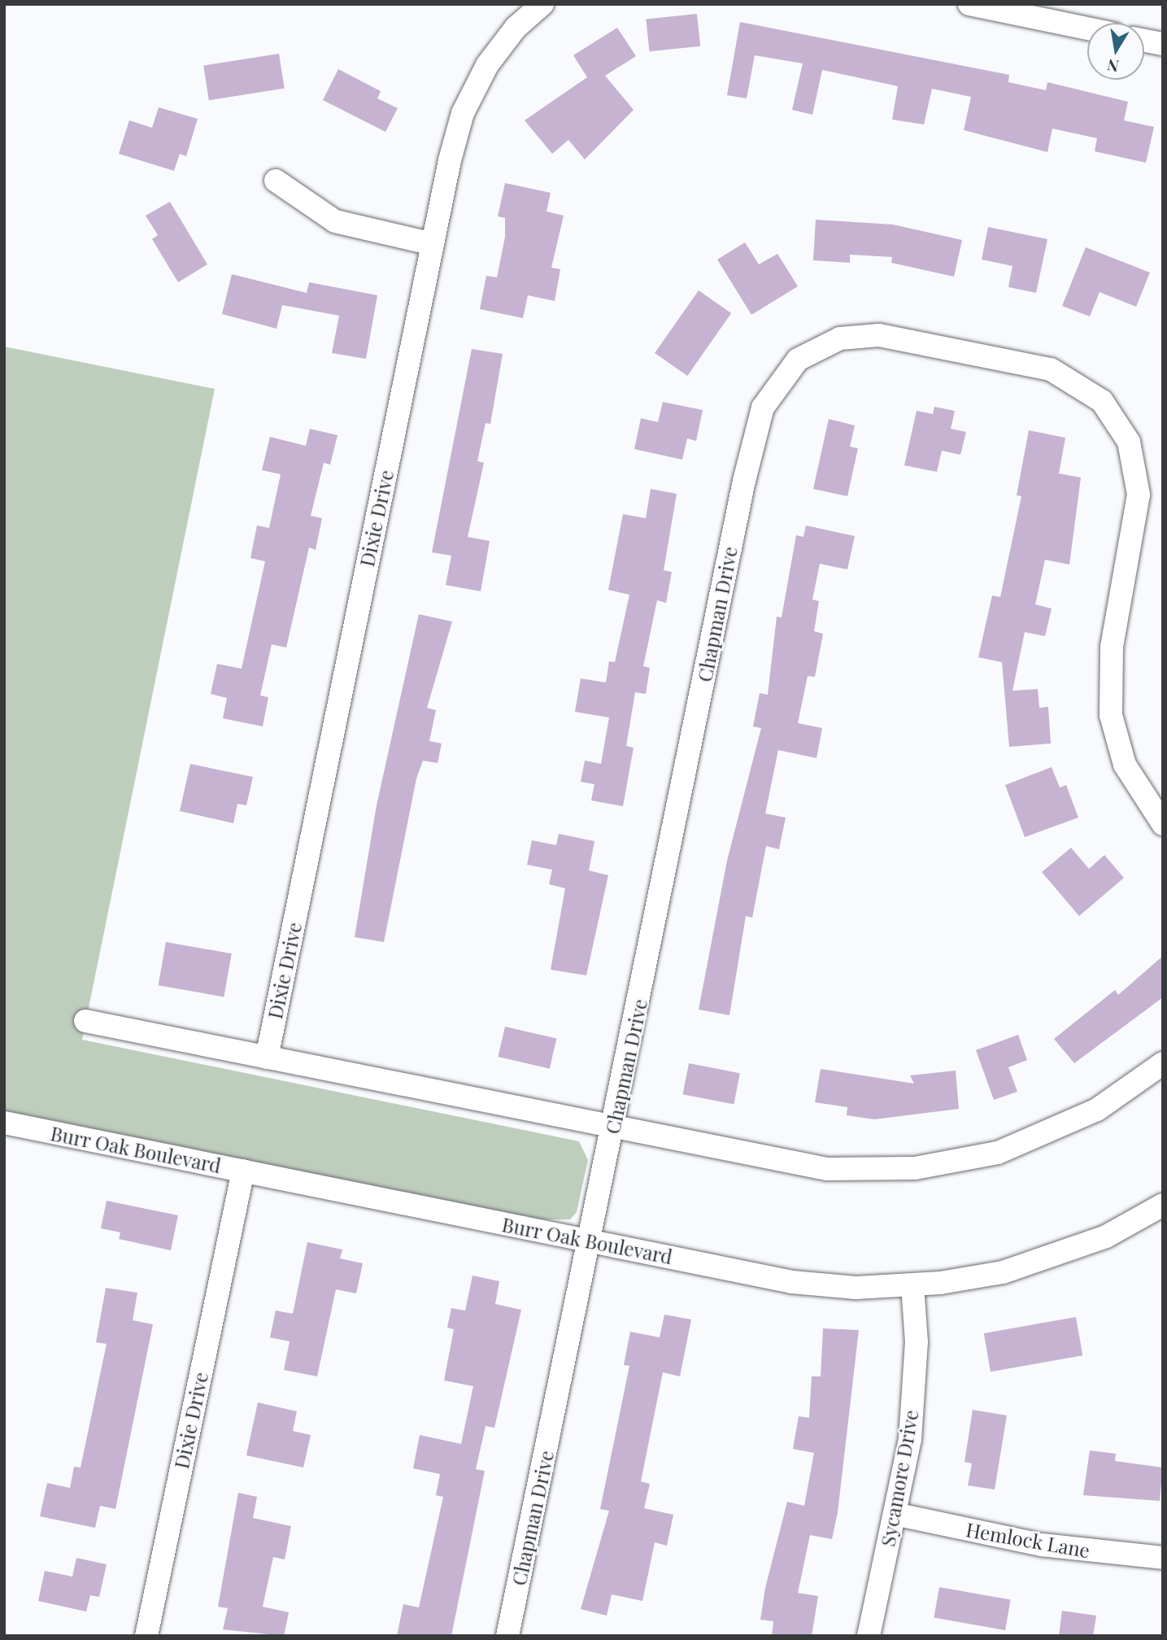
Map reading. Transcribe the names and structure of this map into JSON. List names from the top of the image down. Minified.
{"streets":{"street":["Dixie Drive","Chapman Drive","Burr Oak Boulevard","Sycamore Drive","Hemlock Lane"]},"crossings":[["Dixie Drive","Burr Oak Boulevard"],["Chapman Drive","Burr Oak Boulevard"],["Burr Oak Boulevard","Sycamore Drive"],["Sycamore Drive","Hemlock Lane"]],"north":"bottom"}
